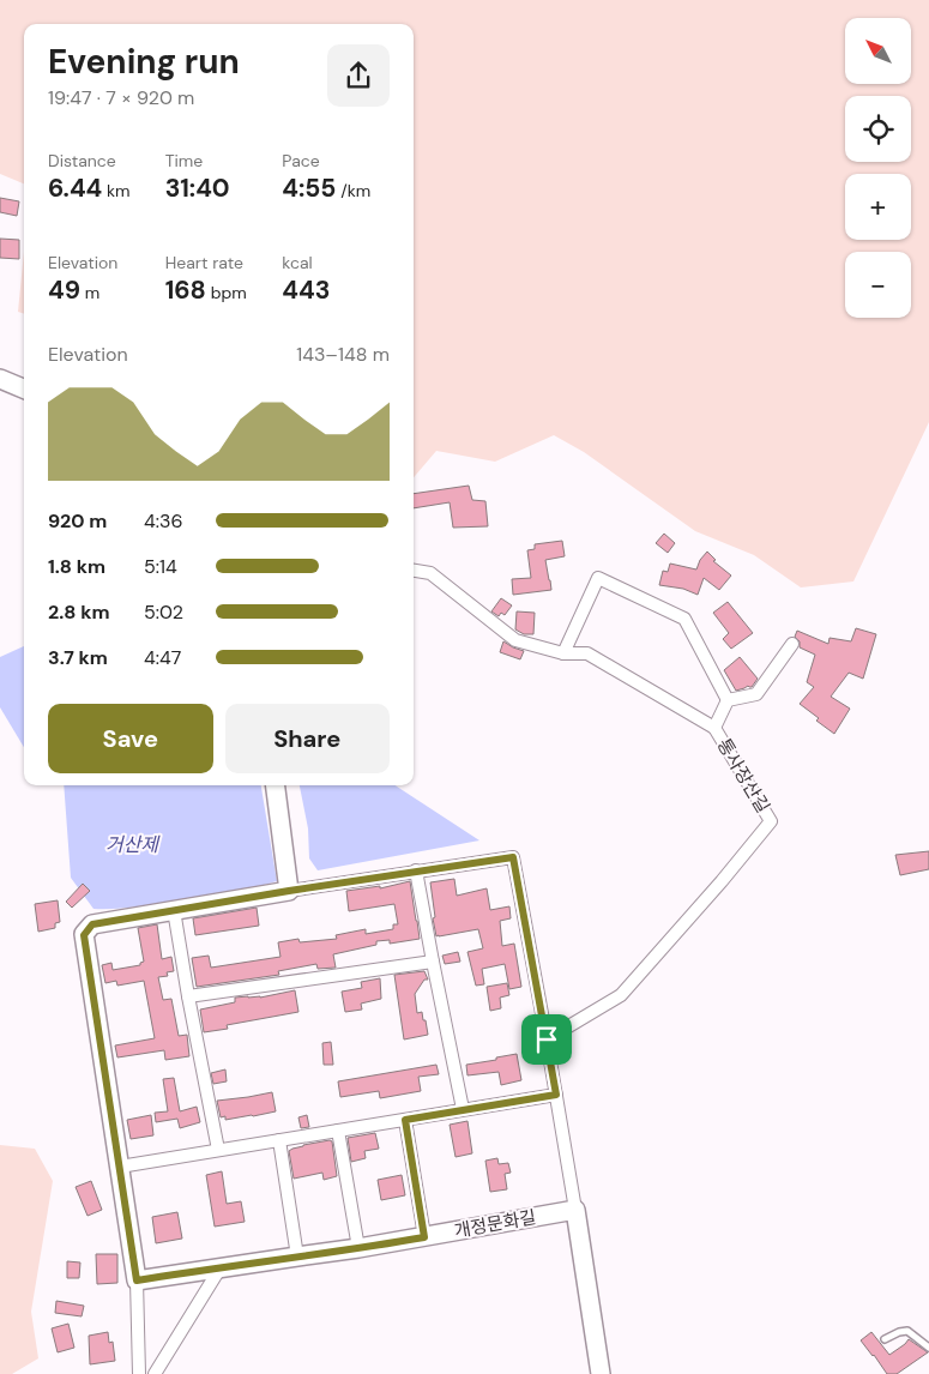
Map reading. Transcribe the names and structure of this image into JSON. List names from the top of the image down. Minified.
{"streets":{"street":["통사장산길","개정문화길"]},"water":["거산제"],"north":"top left","page":{"map_buttons":["+","−"],"heading":["Evening run","19:47 · 7 × 920 m"],"stats":[["Distance","6.44 km"],["Time","31:40"],["Pace","4:55 /km"],["Elevation","49 m"],["Heart rate","168 bpm"],["kcal","443"]],"chart":["Elevation","143–148 m"],"list":[{"name":"920 m","note":"4:36"},{"name":"1.8 km","note":"5:14"},{"name":"2.8 km","note":"5:02"},{"name":"3.7 km","note":"4:47"}],"buttons":["Save","Share"]}}
